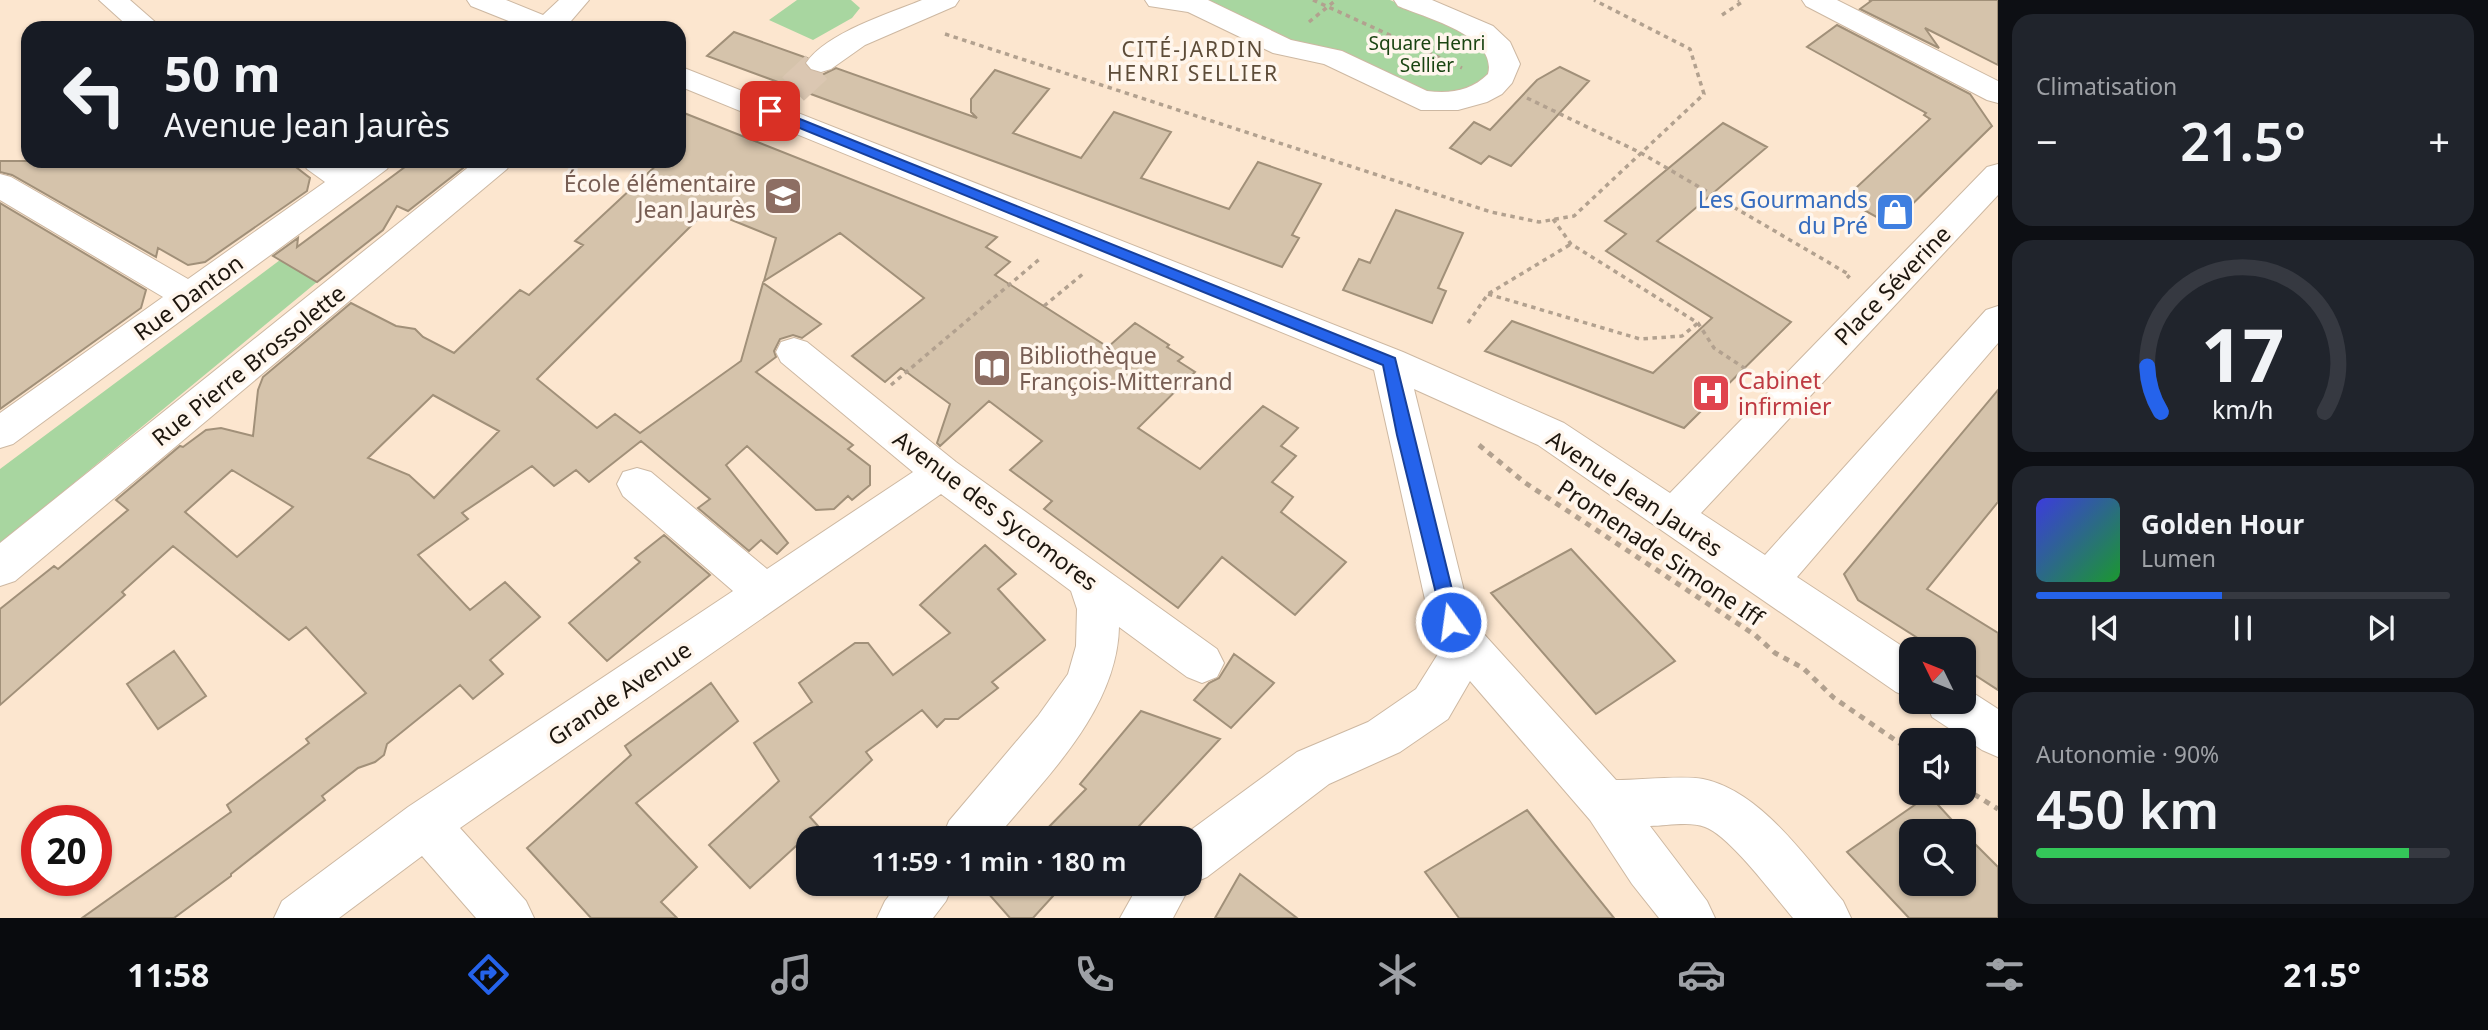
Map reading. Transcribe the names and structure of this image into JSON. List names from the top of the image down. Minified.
{"streets":{"street":["Place Séverine","Rue Danton","Rue Pierre Brossolette","Avenue Jean Jaurès","Avenue des Sycomores","Grande Avenue"],"path":["Promenade Simone Iff"]},"crossings":[["Place Séverine","Avenue Jean Jaurès"],["Avenue des Sycomores","Grande Avenue"]],"districts":["CITÉ-JARDIN HENRI SELLIER"],"parks":["Square Henri Sellier"],"places":{"school or university":["École élémentaire Jean Jaurès"],"shop":["Les Gourmands du Pré"],"library":["Bibliothèque François-Mitterrand"],"hospital":["Cabinet infirmier"]},"north":"top left","page":{"tile":["Climatisation",["Autonomie · 90%","450 km"]],"turn":["50 m","Avenue Jean Jaurès"],"heat":["−","21.5°","+"],"song":["Golden Hour","Lumen"],"limit":"20","trip":"11:59 · 1 min · 180 m","tabs":["11:58","21.5°"],"gauge":["17","km/h"]}}
